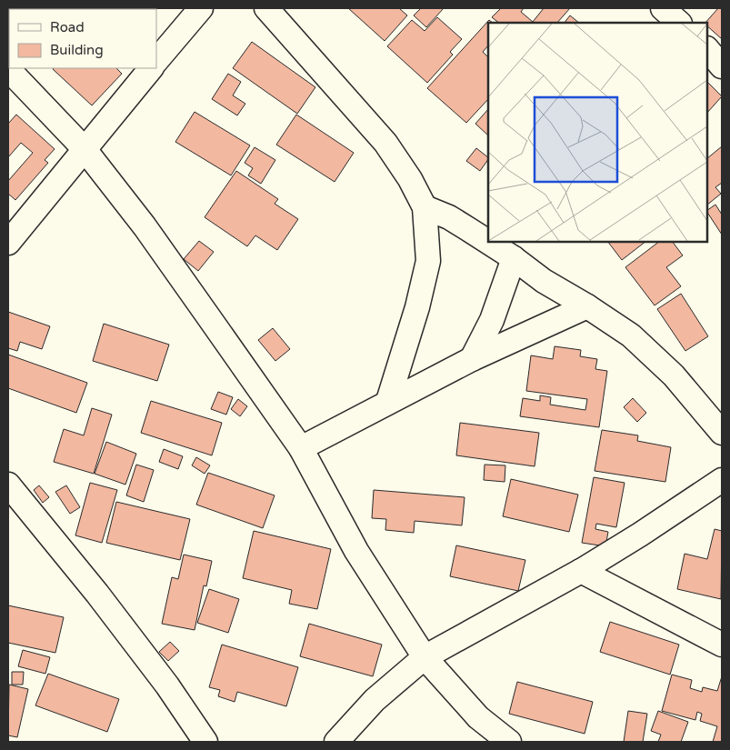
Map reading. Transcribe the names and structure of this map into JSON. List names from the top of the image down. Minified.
{"legend":["Road","Building"]}
